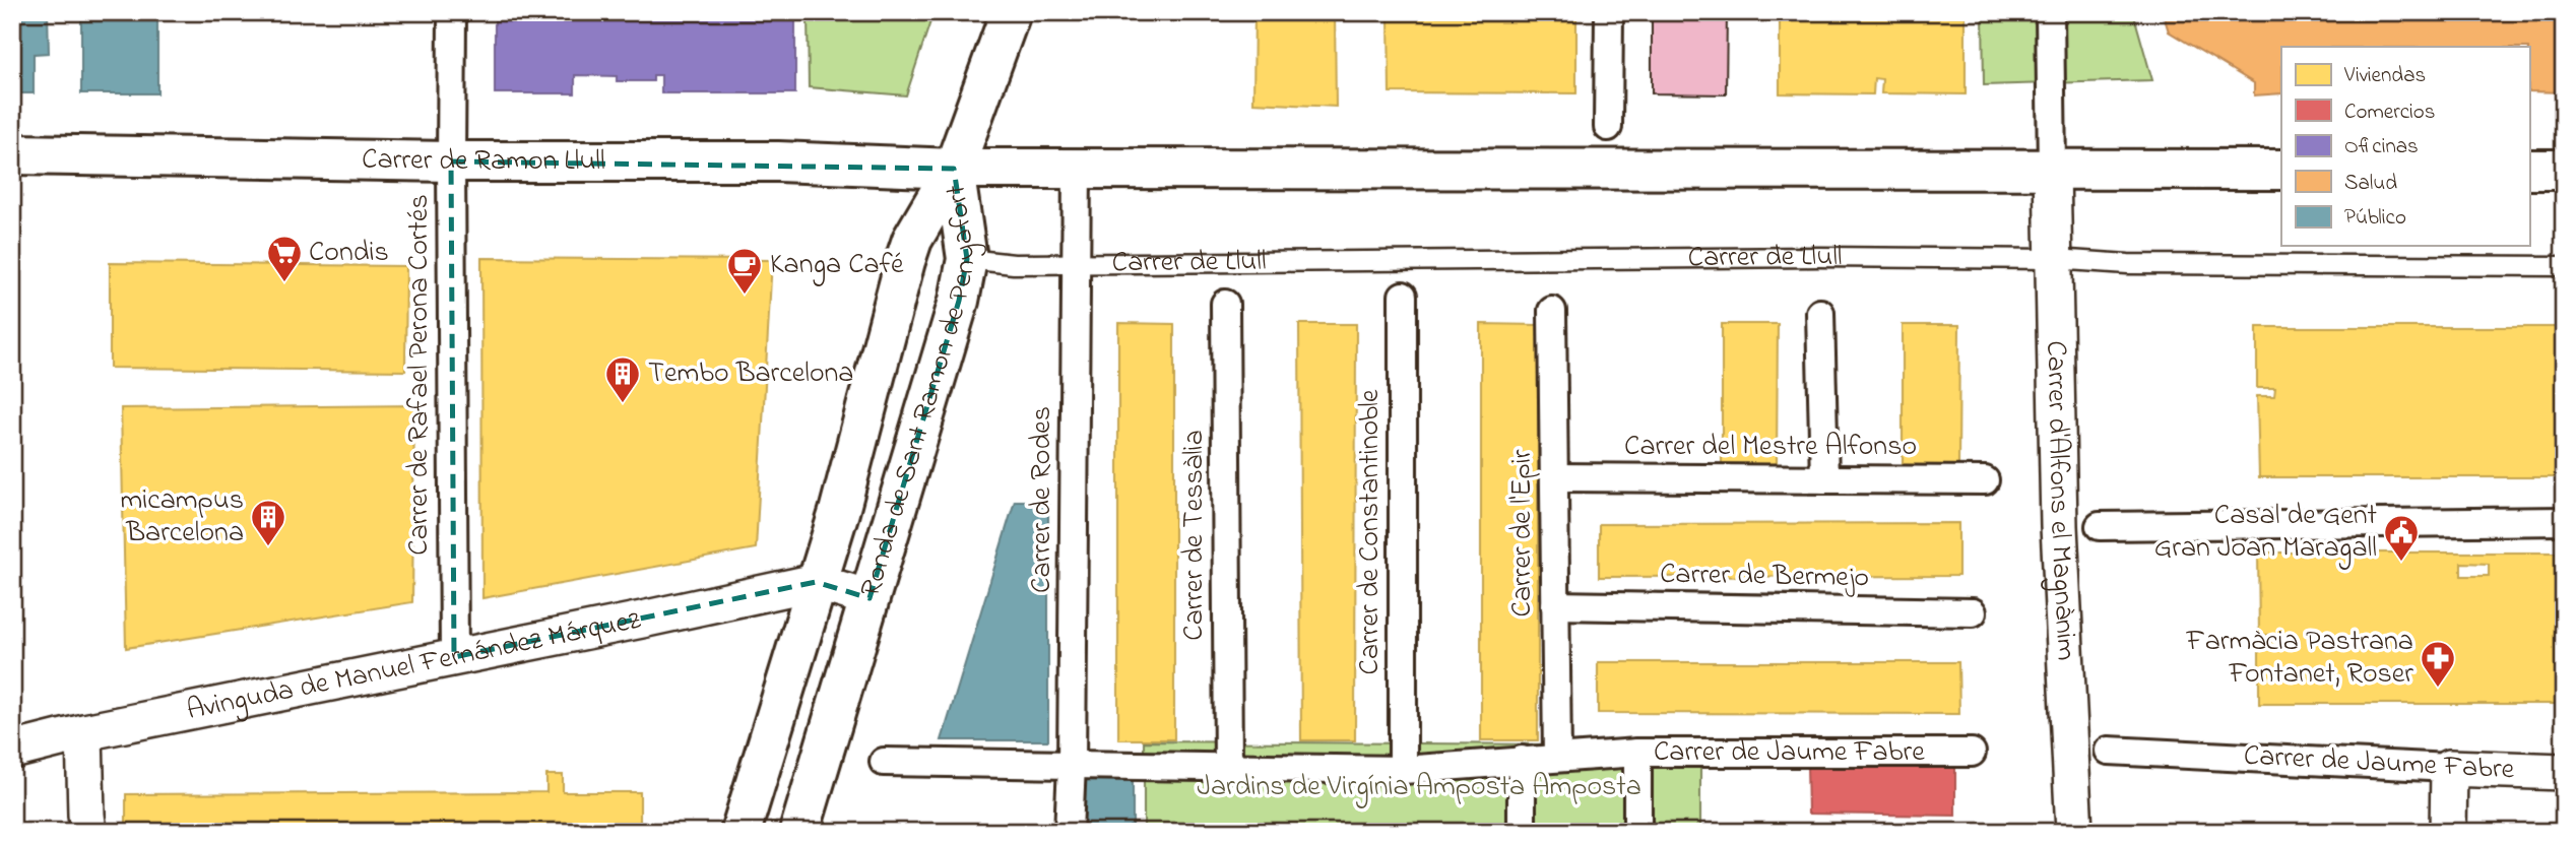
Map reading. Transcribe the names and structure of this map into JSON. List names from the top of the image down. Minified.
{"streets":{"main road":["Carrer de Ramon Llull","Ronda de Sant Ramon de Penyafort"],"street":["Carrer de Rafael Perona Cortés","Carrer del Mestre Alfonso","Carrer de Rodes","Carrer d'Alfons el Magnànim","Carrer de Constantinoble","Carrer de l'Epir","Carrer de Tessàlia","Carrer de Bermejo","Avinguda de Manuel Fernández Márquez","Carrer de Jaume Fabre"],"lane":["Carrer de Llull"]},"crossings":[["Carrer de Ramon Llull","Carrer de Rafael Perona Cortés"],["Carrer de Ramon Llull","Ronda de Sant Ramon de Penyafort"],["Carrer de Llull","Ronda de Sant Ramon de Penyafort"],["Carrer de Llull","Carrer de Rodes"],["Carrer de Llull","Carrer d'Alfons el Magnànim"],["Carrer de Rafael Perona Cortés","Avinguda de Manuel Fernández Márquez"],["Ronda de Sant Ramon de Penyafort","Avinguda de Manuel Fernández Márquez"],["Carrer del Mestre Alfonso","Carrer de l'Epir"],["Carrer de Rodes","Carrer de Jaume Fabre"],["Carrer de Constantinoble","Carrer de Jaume Fabre"],["Carrer de l'Epir","Carrer de Bermejo"],["Carrer de l'Epir","Carrer de Jaume Fabre"],["Carrer de Tessàlia","Carrer de Jaume Fabre"]],"parks":["Jardins de Virgínia Amposta Amposta"],"places":{"supermarket":["Condis"],"cafe":["Kanga Café"],"building":["Tembo Barcelona","micampus Barcelona"],"public building":["Casal de Gent Gran Joan Maragall"],"pharmacy":["Farmàcia Pastrana Fontanet, Roser"]},"legend":["Viviendas","Comercios","Oficinas","Salud","Público"]}
